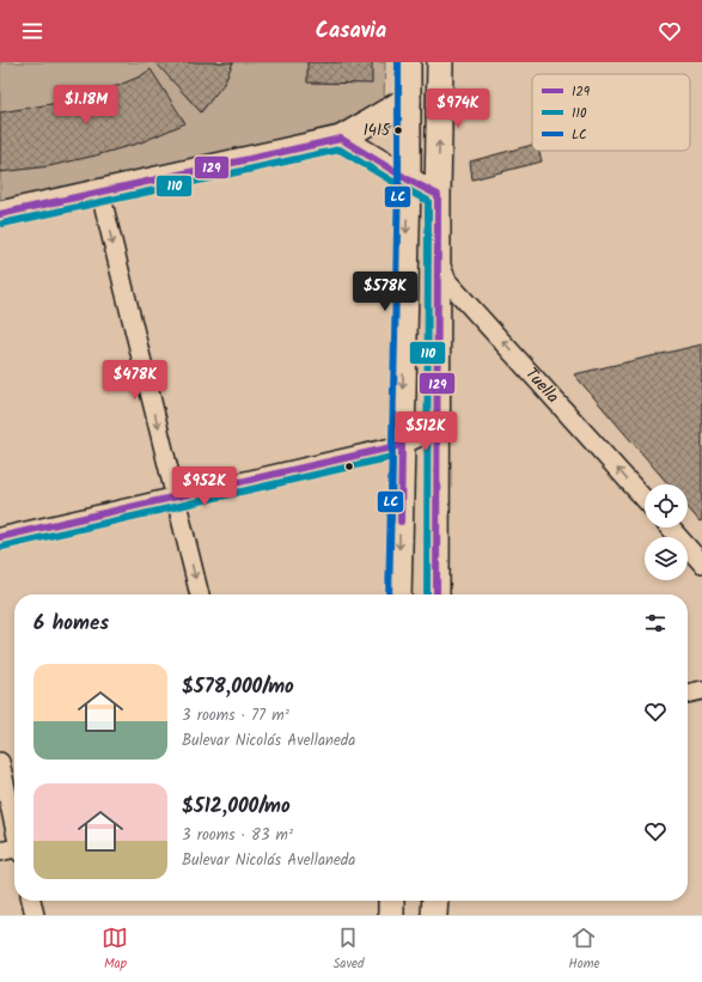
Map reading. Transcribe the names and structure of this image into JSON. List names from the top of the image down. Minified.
{"streets":{"street":["Tuella"]},"one_way":["Tuella"],"places":["1415"],"lines":["transit line LC","transit line 129","transit line 110"],"legend":["129","110","LC"],"page":{"header":"Casavia","price":["$1.18M","$974K","$578K","$478K","$512K","$952K"],"heading":"6 homes","list":[{"name":"$578,000/mo","note":"3 rooms · 77 m² · Bulevar Nicolás Avellaneda"},{"name":"$512,000/mo","note":"3 rooms · 83 m² · Bulevar Nicolás Avellaneda"}],"tabs":["Map","Saved","Home"]}}
